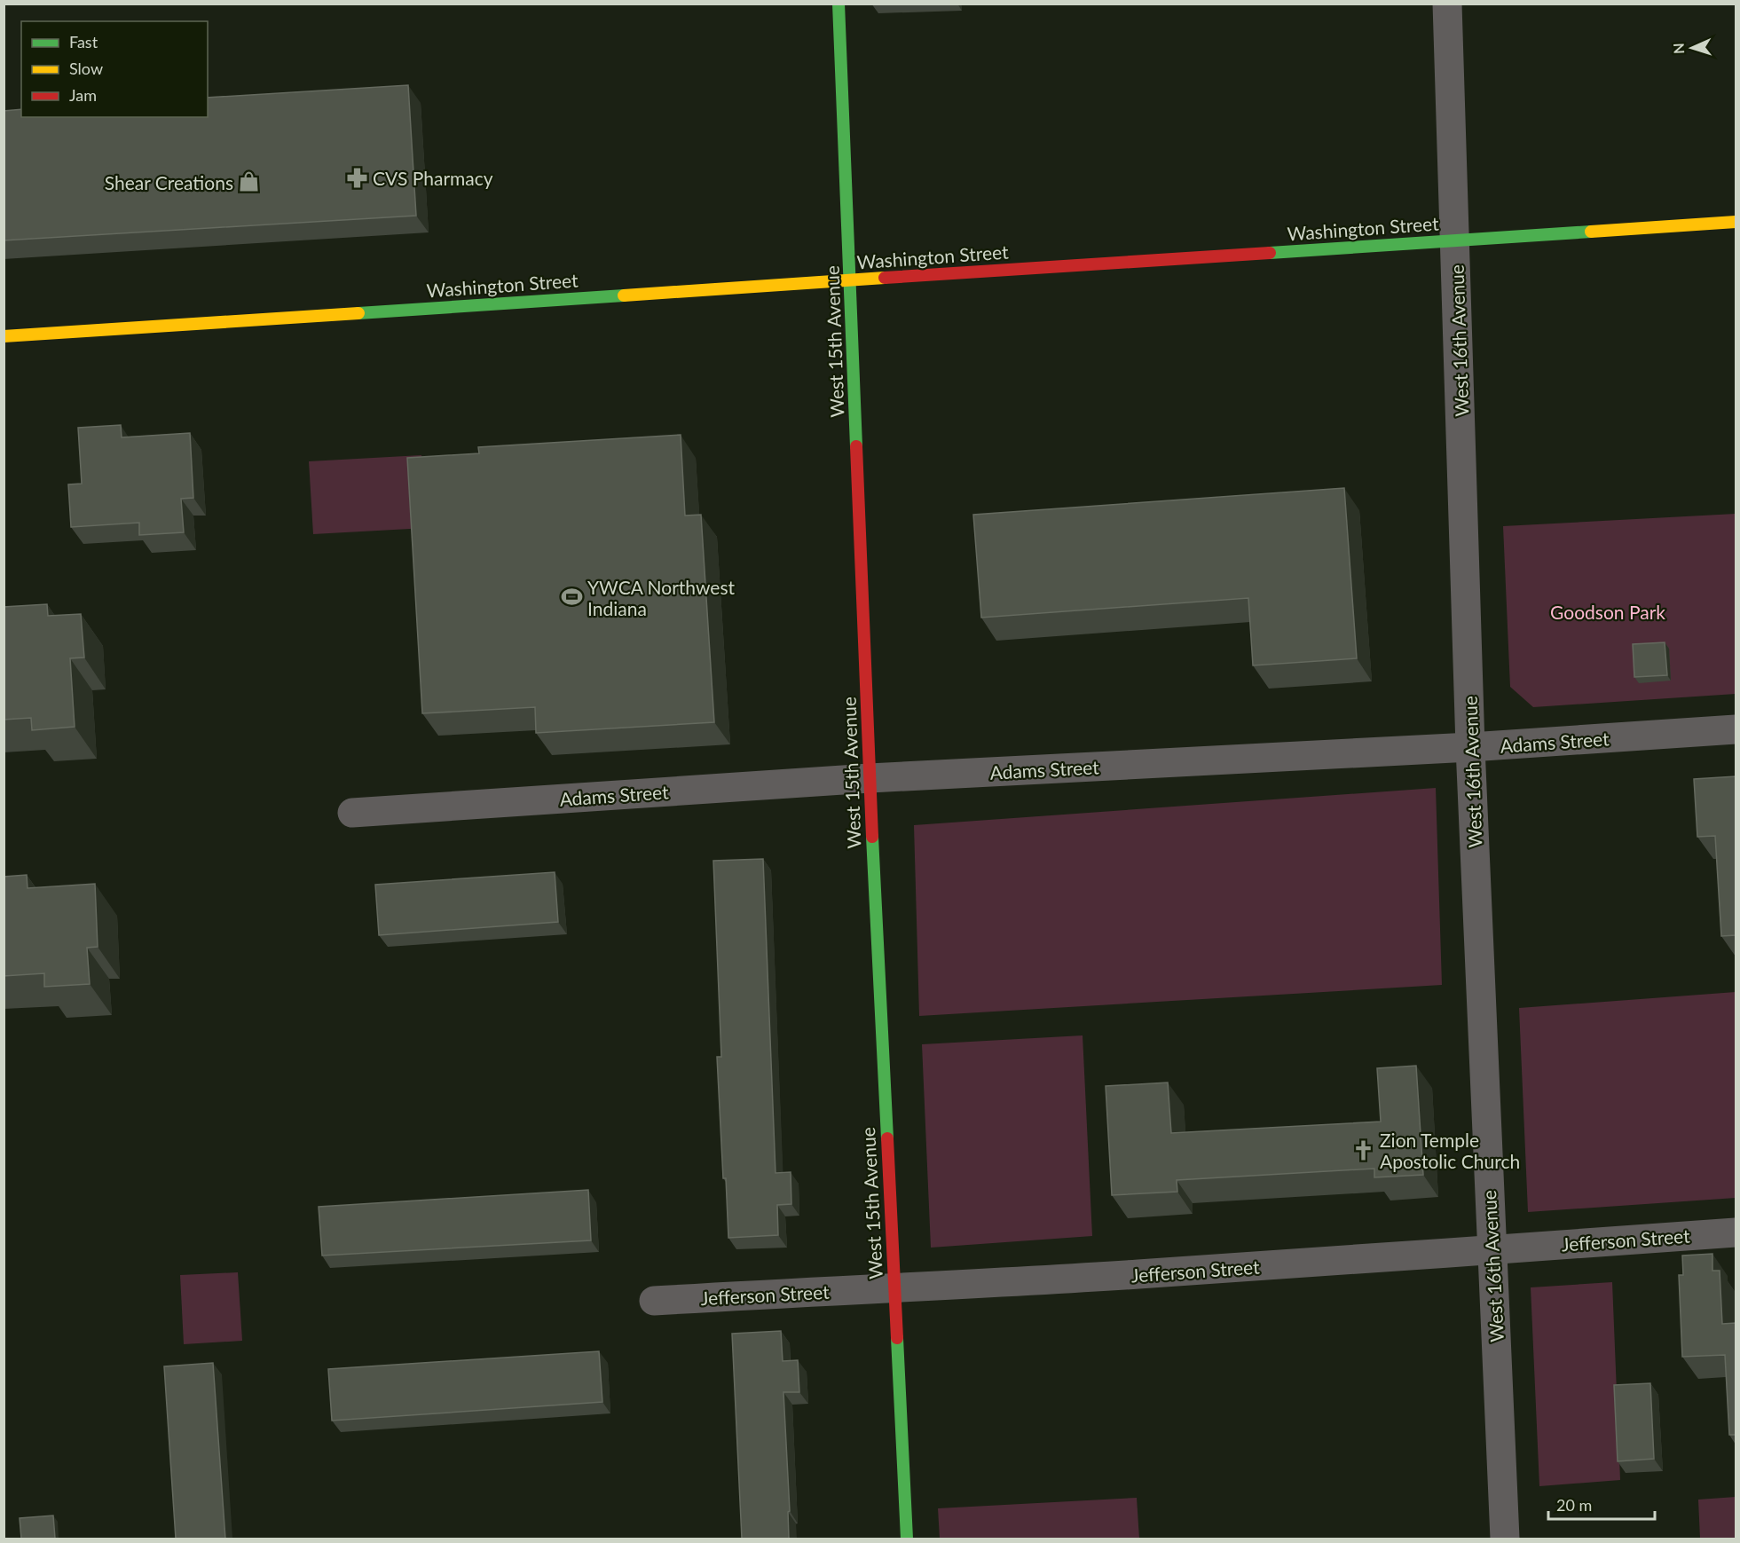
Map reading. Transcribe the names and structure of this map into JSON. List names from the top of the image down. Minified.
{"streets":{"street":["Washington Street","West 16th Avenue","West 15th Avenue","Adams Street","Jefferson Street"]},"crossings":[["Washington Street","West 16th Avenue"],["Washington Street","West 15th Avenue"],["West 16th Avenue","Adams Street"],["West 16th Avenue","Jefferson Street"],["West 15th Avenue","Adams Street"],["West 15th Avenue","Jefferson Street"]],"parks":["Goodson Park"],"places":{"pharmacy":["CVS Pharmacy"],"shop":["Shear Creations"],"sports":["YWCA Northwest Indiana"],"church":["Zion Temple Apostolic Church"]},"legend":["Fast","Slow","Jam"],"scale_bar":"20 m","north":"left"}
